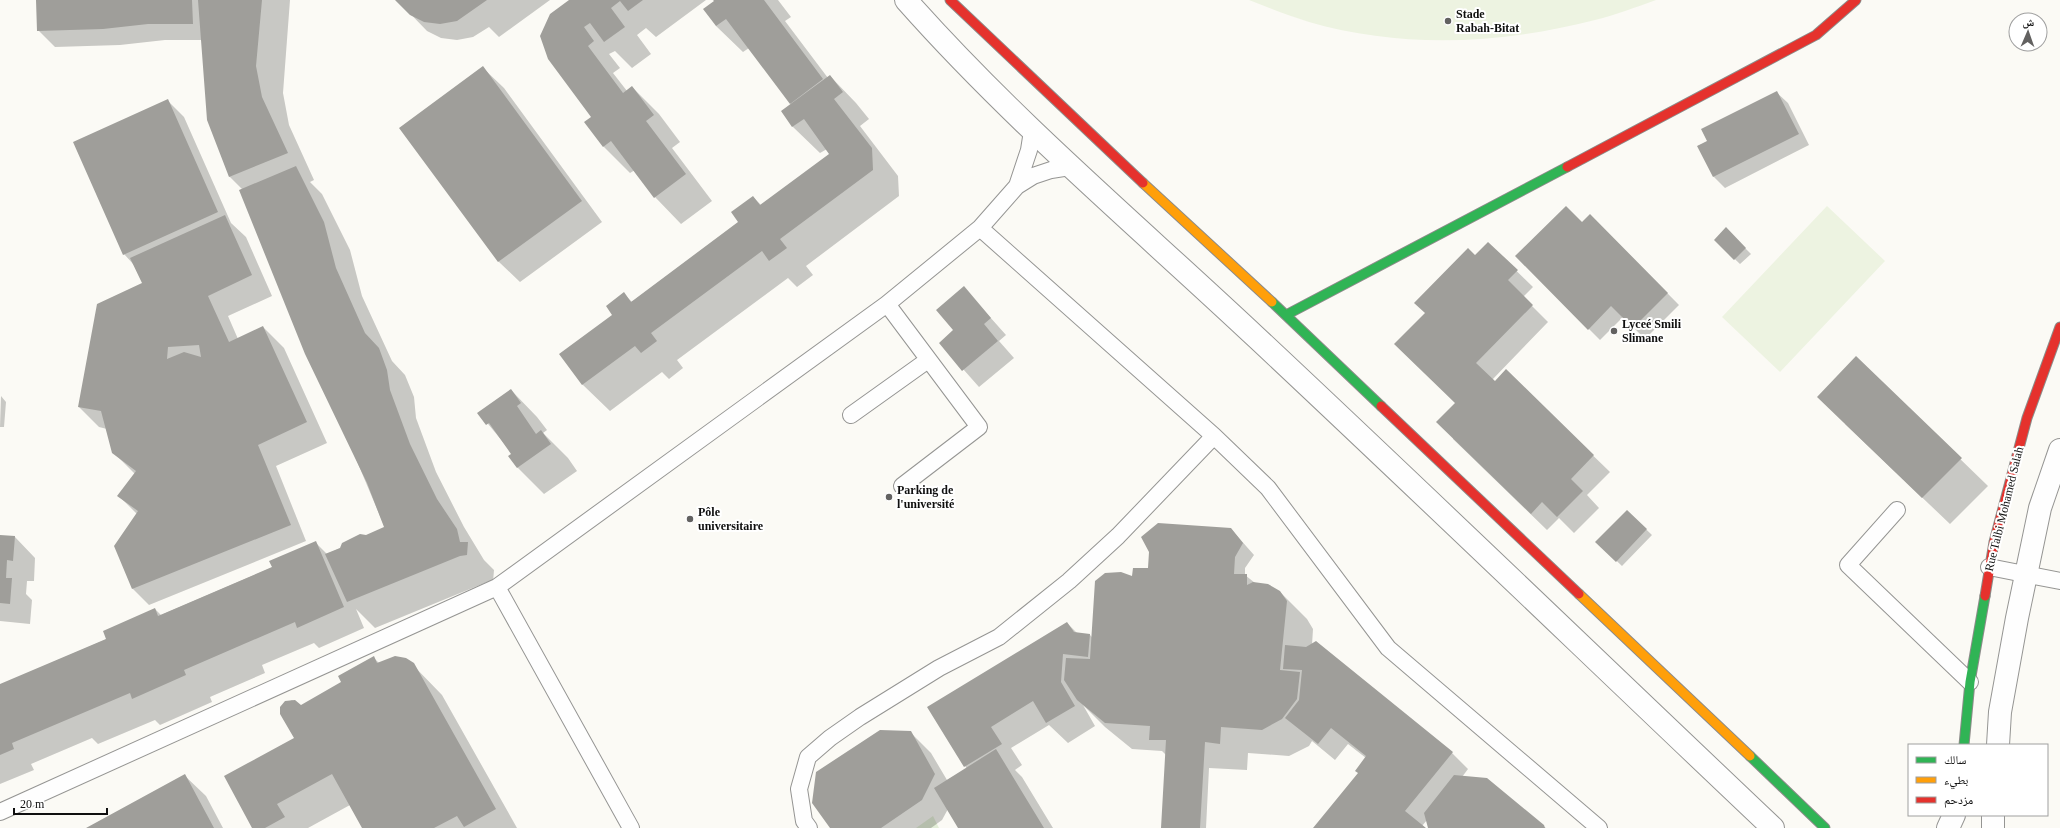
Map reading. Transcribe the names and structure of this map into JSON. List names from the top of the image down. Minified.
{"streets":{"street":["Rue Talbi Mohamed Salah"]},"places":["Stade Rabah-Bitat","Lyceé Smili Slimane","Parking de l'université","Pôle universitaire"],"legend":["سالك","بطيء","مزدحم"],"scale_bar":"20 m","north":"top"}
